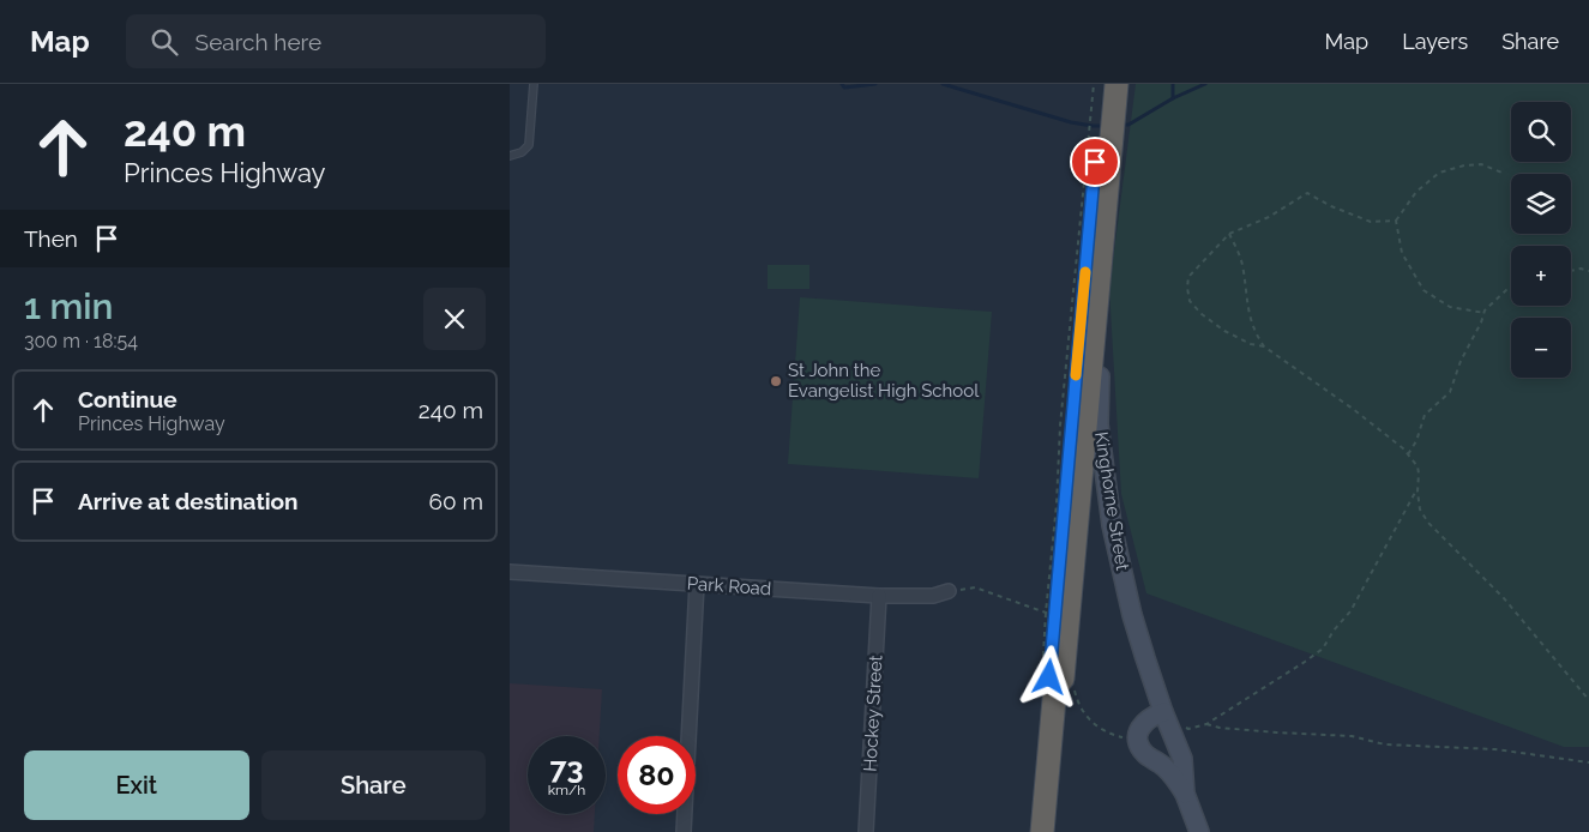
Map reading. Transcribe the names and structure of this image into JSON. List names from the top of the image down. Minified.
{"streets":{"main road":["Kinghorne Street"],"street":["Park Road","Hockey Street"]},"crossings":[["Park Road","Hockey Street"]],"places":["St John the Evangelist High School"],"page":{"header":"Map","search":"Search here","nav":["Map","Layers","Share"],"turn":["240 m","Princes Highway"],"map_buttons":["+","−"],"then":"Then","heading":["1 min","300 m · 18:54"],"list":[{"name":"Continue","note":"Princes Highway","value":"240 m"},{"name":"Arrive at destination","value":"60 m"}],"speed":"73 km/h","limit":"80","buttons":["Exit","Share"]}}
